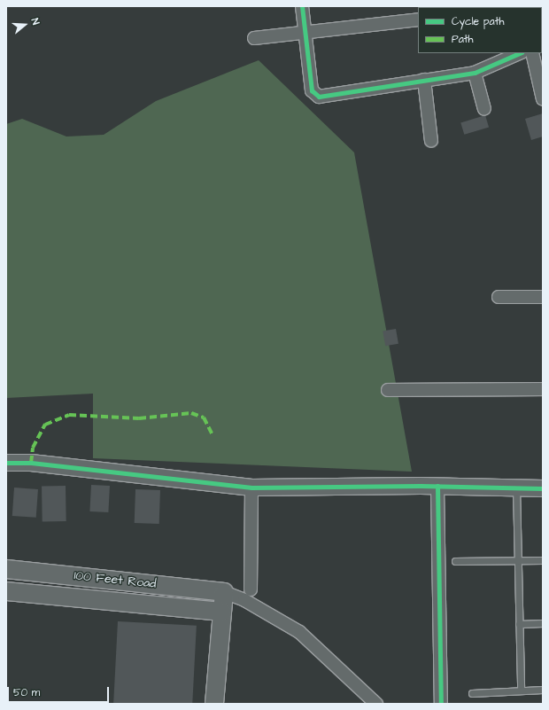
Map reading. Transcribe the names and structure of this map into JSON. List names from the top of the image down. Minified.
{"streets":{"main road":["100 Feet Road"]},"legend":["Cycle path","Path"],"scale_bar":"50 m","north":"right"}
